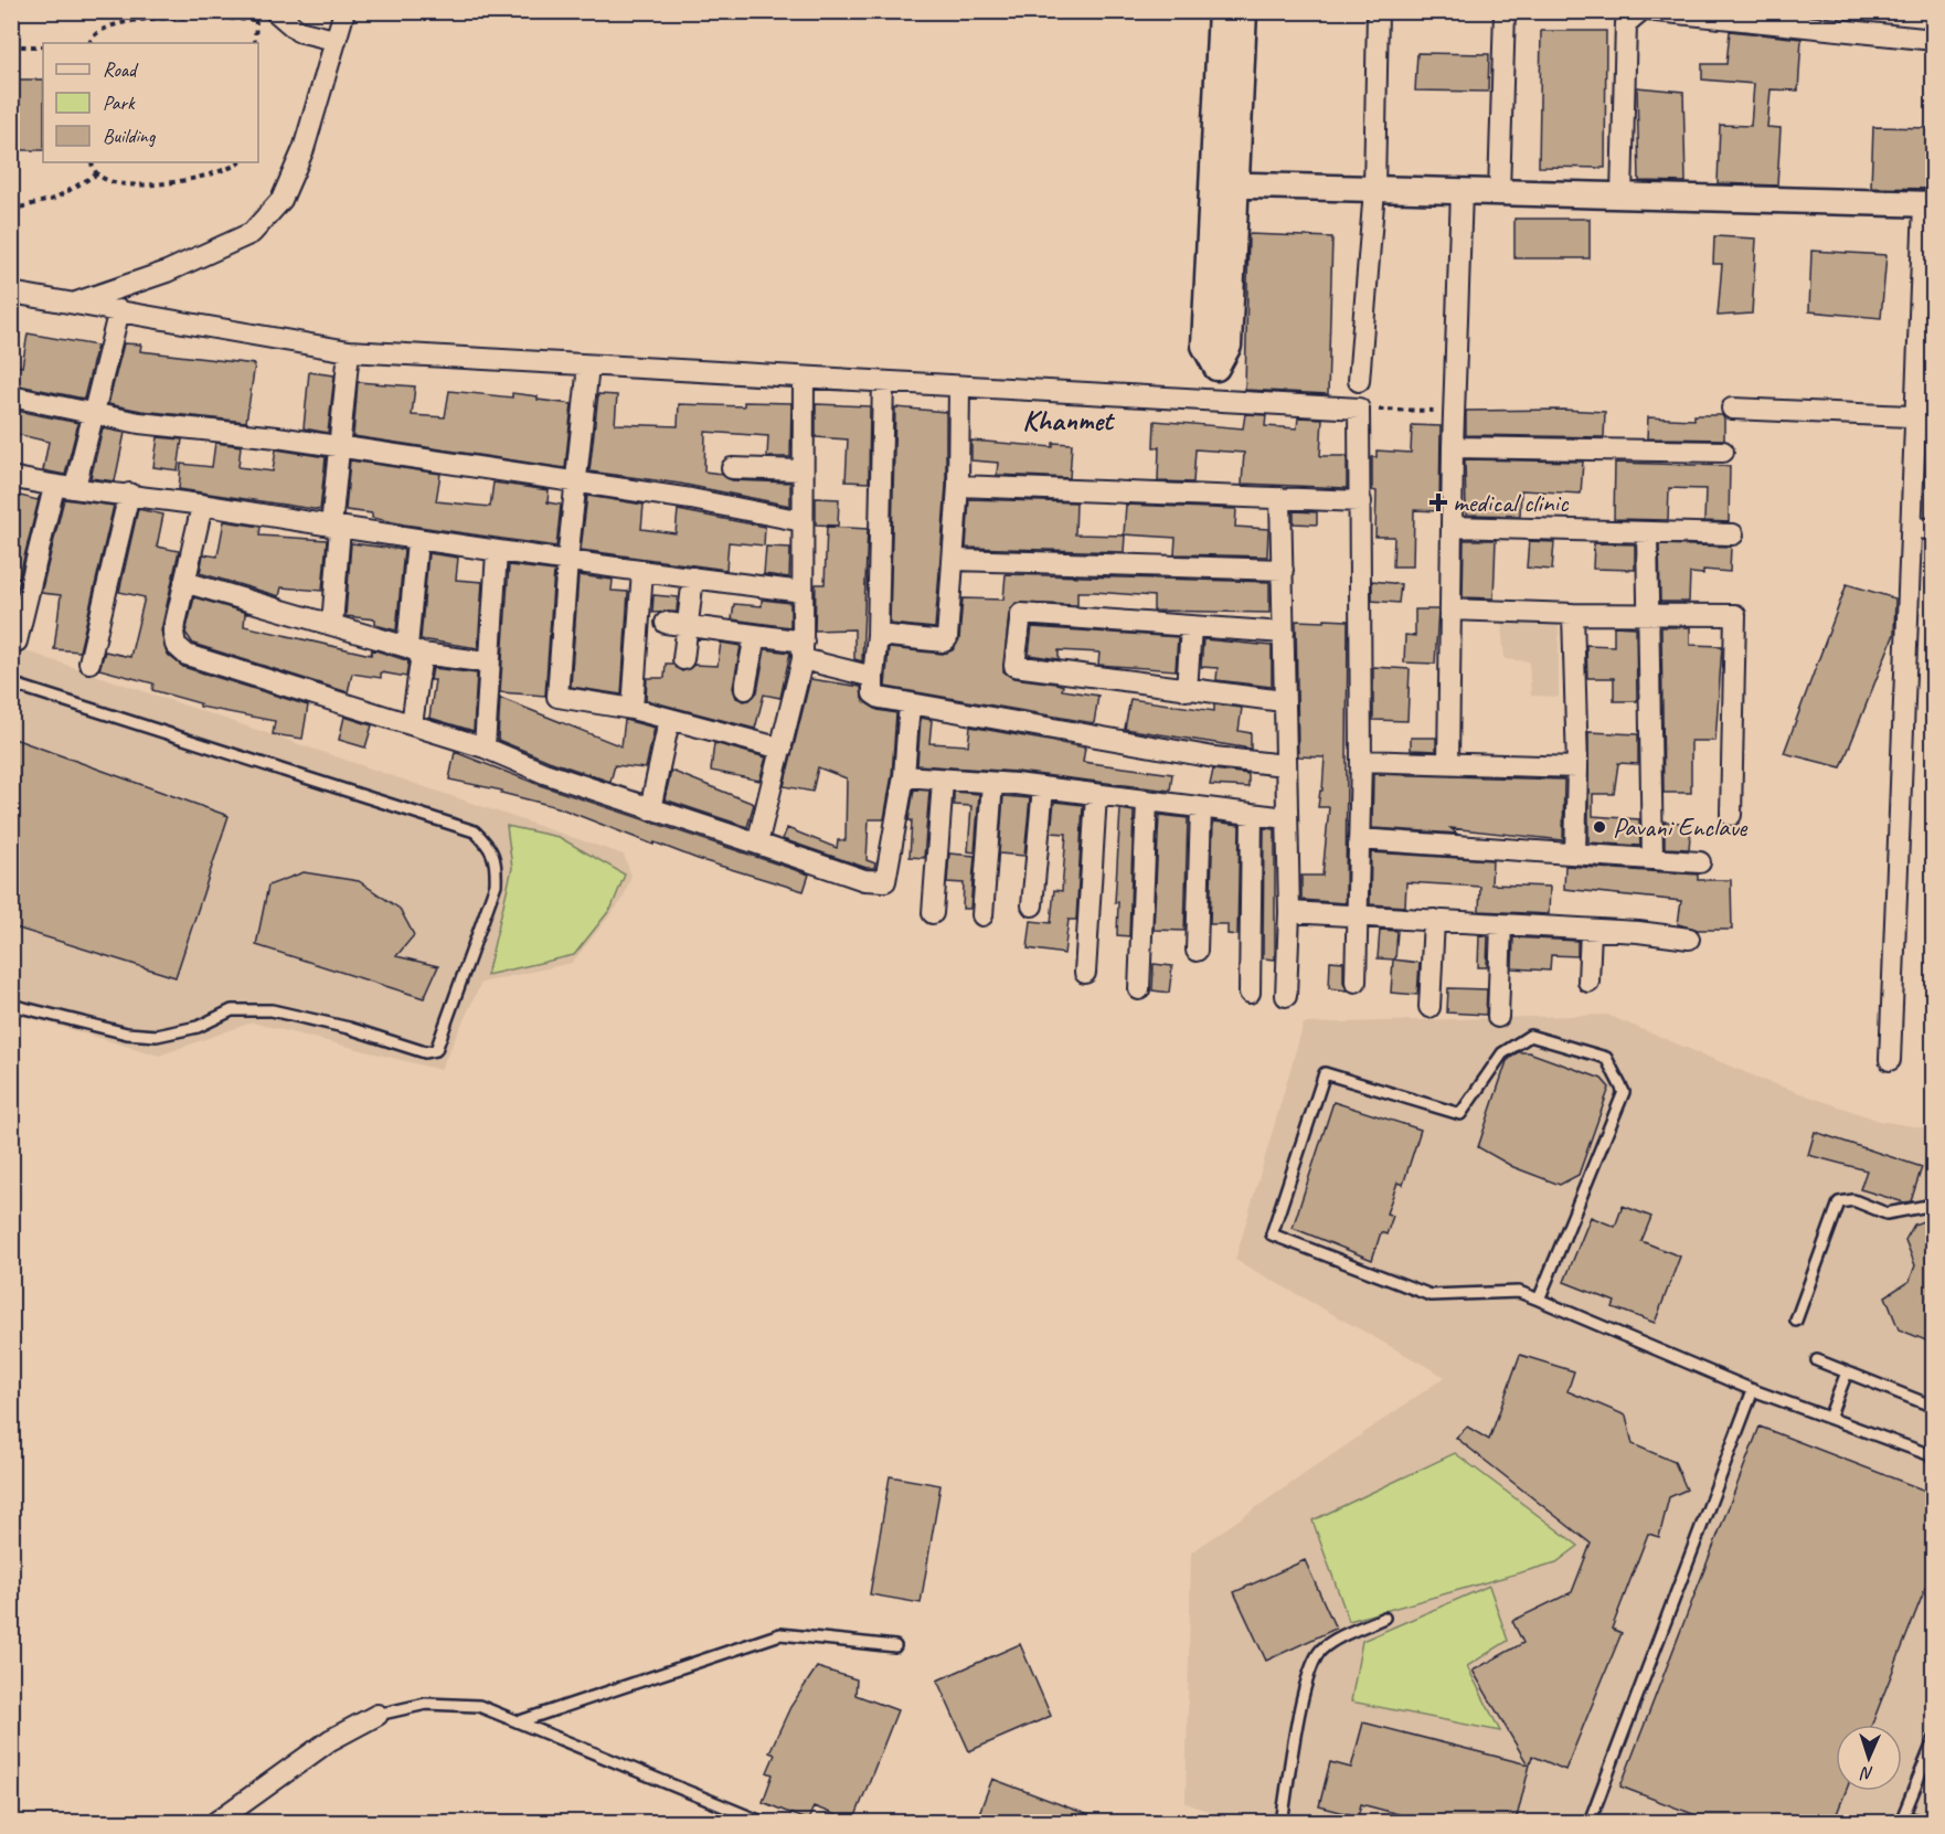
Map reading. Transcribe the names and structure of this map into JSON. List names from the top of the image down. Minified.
{"districts":["Khanmet"],"places":{"health":["medical clinic"],"other":["Pavani Enclave"]},"legend":["Road","Park","Building"],"north":"bottom"}
